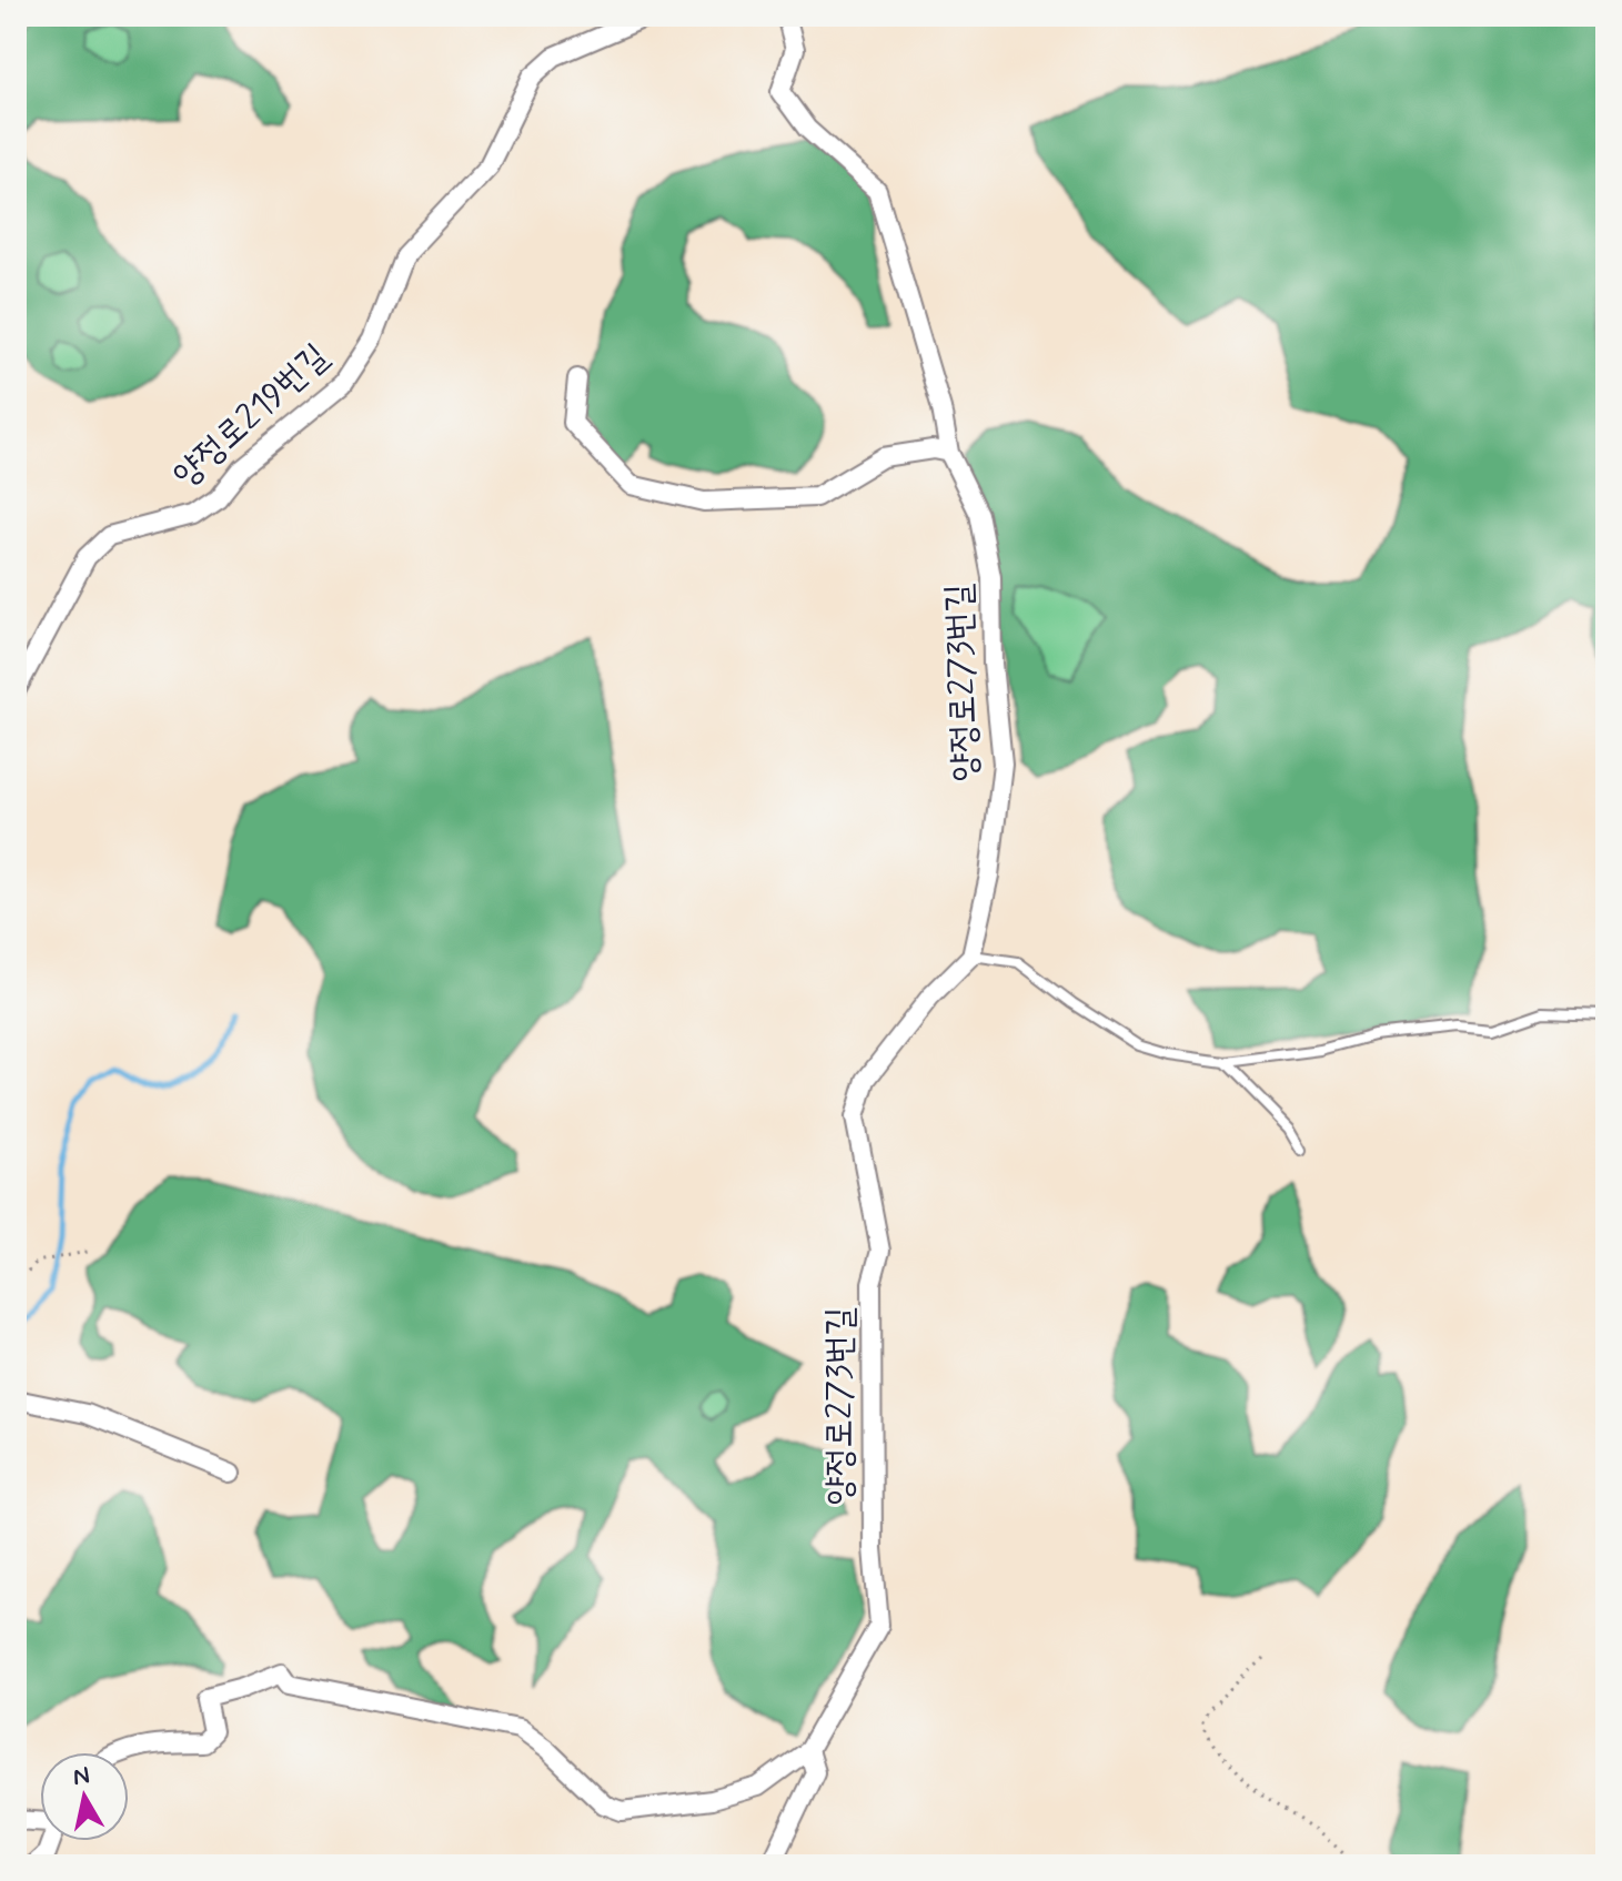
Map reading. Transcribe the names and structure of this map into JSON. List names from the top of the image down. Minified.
{"streets":{"street":["양정로219번길","양정로273번길"]},"north":"top"}
